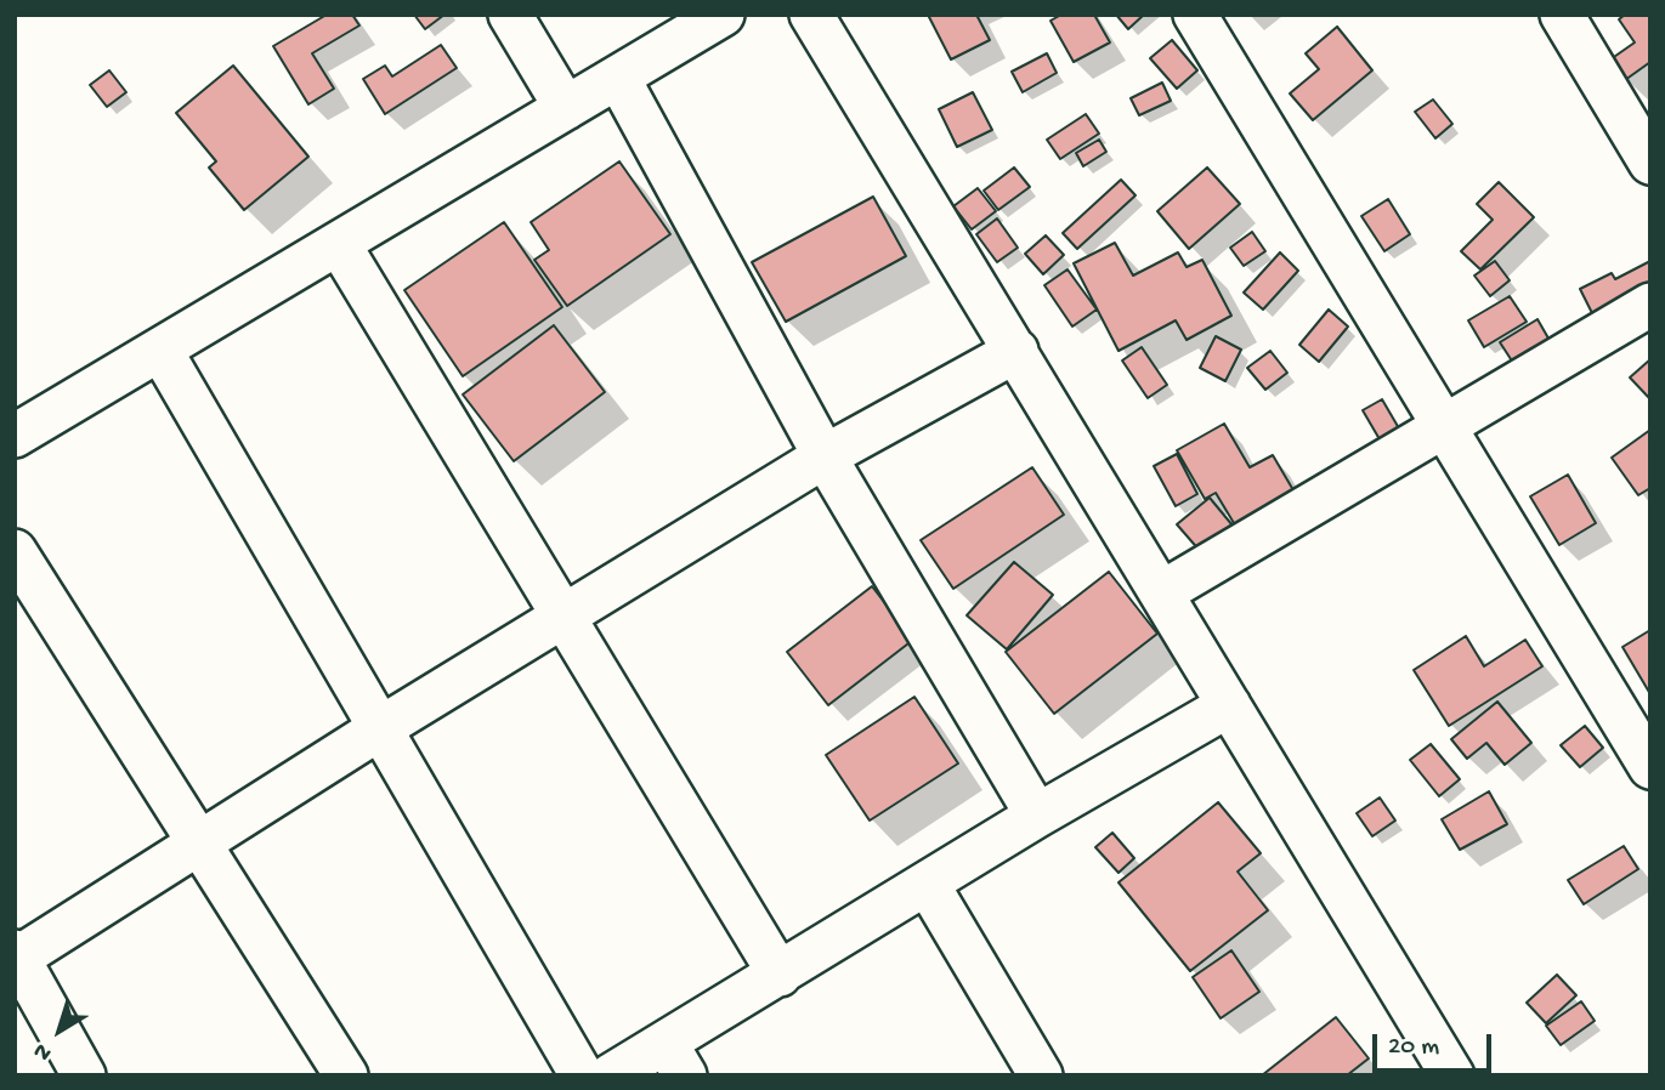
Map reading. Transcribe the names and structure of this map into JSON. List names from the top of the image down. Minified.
{"scale_bar":"20 m","north":"bottom left"}
